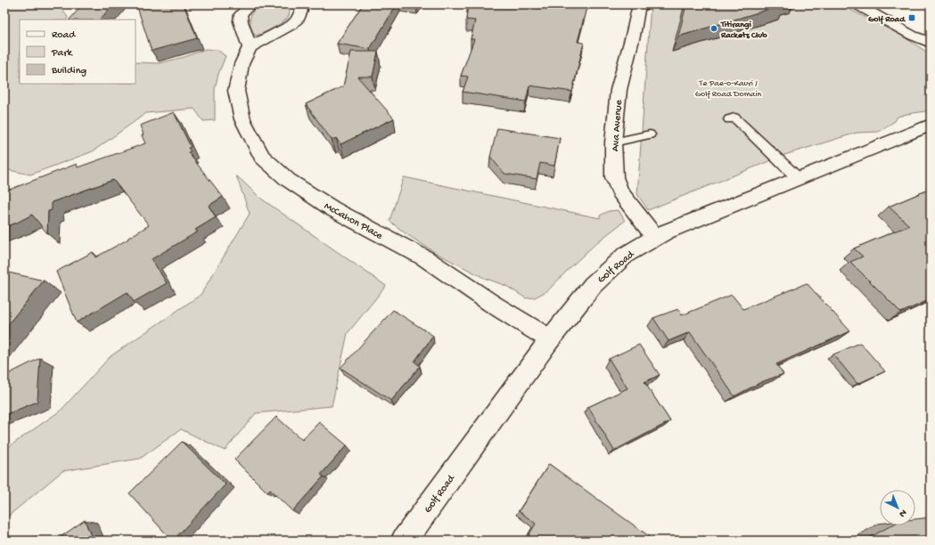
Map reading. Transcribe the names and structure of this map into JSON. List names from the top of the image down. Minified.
{"streets":{"street":["Ava Avenue","McCahon Place","Golf Road"]},"crossings":[["Ava Avenue","Golf Road"],["McCahon Place","Golf Road"]],"parks":["Te Pae-o-Kauri / Golf Road Domain"],"places":{"transit":["Golf Road"],"other":["Titirangi Rackets Club"]},"legend":["Road","Park","Building"],"north":"bottom right"}
